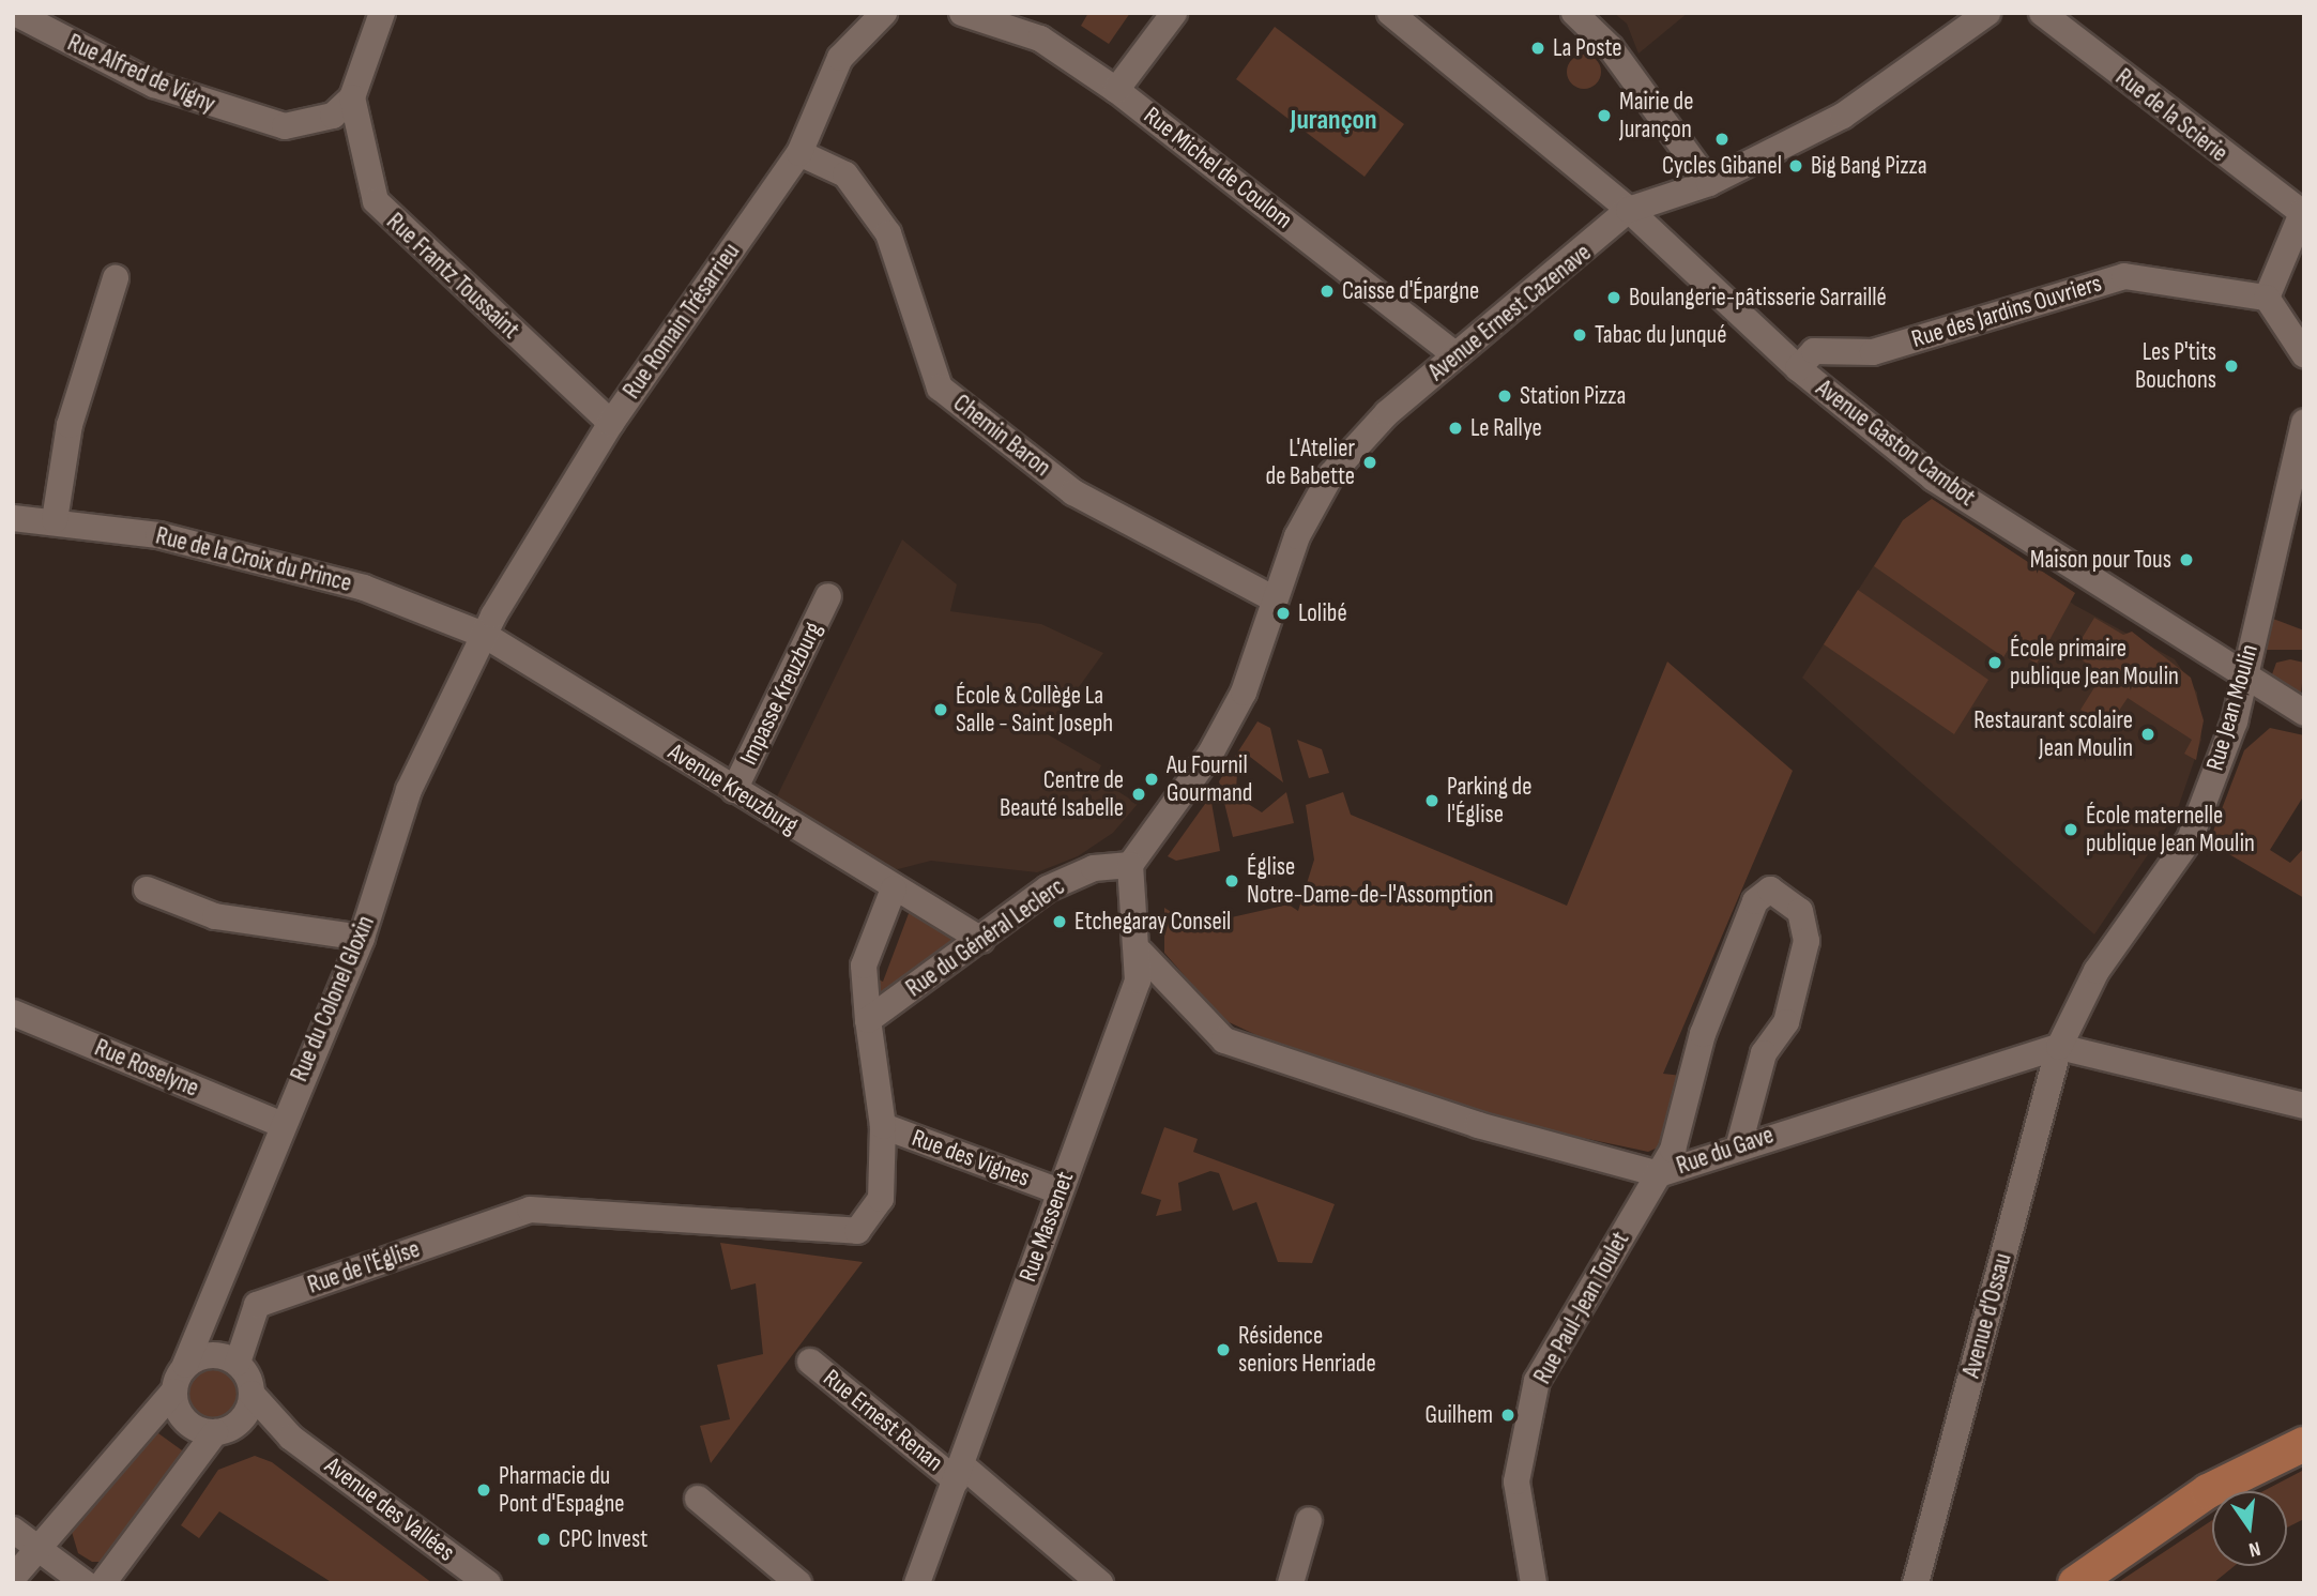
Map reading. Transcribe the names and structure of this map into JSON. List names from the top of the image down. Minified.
{"streets":{"street":["Rue Alfred de Vigny","Rue de la Scierie","Rue Michel de Coulom","Rue Frantz Toussaint","Rue des Jardins Ouvriers","Avenue Ernest Cazenave","Rue Romain Trésarrieu","Chemin Baron","Avenue Gaston Cambot","Rue de la Croix du Prince","Impasse Kreuzburg","Rue Jean Moulin","Avenue Kreuzburg","Rue du Général Leclerc","Rue du Colonel Gloxin","Rue Roselyne","Rue du Gave","Rue des Vignes","Rue Massenet","Rue de l'Église","Rue Paul-Jean Toulet","Avenue d'Ossau","Rue Ernest Renan","Avenue des Vallées"]},"crossings":[["Rue Alfred de Vigny","Rue Frantz Toussaint"],["Rue Michel de Coulom","Avenue Ernest Cazenave"],["Rue Frantz Toussaint","Rue Romain Trésarrieu"],["Rue des Jardins Ouvriers","Avenue Gaston Cambot"],["Avenue Ernest Cazenave","Chemin Baron"],["Avenue Ernest Cazenave","Avenue Gaston Cambot"],["Rue Romain Trésarrieu","Chemin Baron"],["Rue Romain Trésarrieu","Rue de la Croix du Prince"],["Rue Romain Trésarrieu","Avenue Kreuzburg"],["Rue Romain Trésarrieu","Rue du Colonel Gloxin"],["Avenue Gaston Cambot","Rue Jean Moulin"],["Rue de la Croix du Prince","Avenue Kreuzburg"],["Rue de la Croix du Prince","Rue du Colonel Gloxin"],["Impasse Kreuzburg","Avenue Kreuzburg"],["Rue Jean Moulin","Rue du Gave"],["Rue Jean Moulin","Avenue d'Ossau"],["Avenue Kreuzburg","Rue du Général Leclerc"],["Avenue Kreuzburg","Rue du Colonel Gloxin"],["Rue du Général Leclerc","Rue Massenet"],["Rue du Colonel Gloxin","Rue Roselyne"],["Rue du Colonel Gloxin","Rue de l'Église"],["Rue du Colonel Gloxin","Avenue des Vallées"],["Rue du Gave","Rue Massenet"],["Rue du Gave","Rue Paul-Jean Toulet"],["Rue du Gave","Avenue d'Ossau"],["Rue des Vignes","Rue Massenet"],["Rue des Vignes","Rue de l'Église"],["Rue Massenet","Rue Ernest Renan"],["Rue de l'Église","Avenue des Vallées"]],"districts":["Jurançon"],"places":["La Poste","Mairie de Jurançon","Cycles Gibanel","Big Bang Pizza","Caisse d'Épargne","Boulangerie-pâtisserie Sarraillé","Tabac du Junqué","Les P'tits Bouchons","Station Pizza","Le Rallye","L'Atelier de Babette","Maison pour Tous","Lolibé","École primaire publique Jean Moulin","École & Collège La Salle - Saint Joseph","Restaurant scolaire Jean Moulin","Au Fournil Gourmand","Centre de Beauté Isabelle","Parking de l'Église","École maternelle publique Jean Moulin","Église Notre-Dame-de-l'Assomption","Etchegaray Conseil","Résidence seniors Henriade","Guilhem","Pharmacie du Pont d'Espagne","CPC Invest"],"north":"bottom"}
